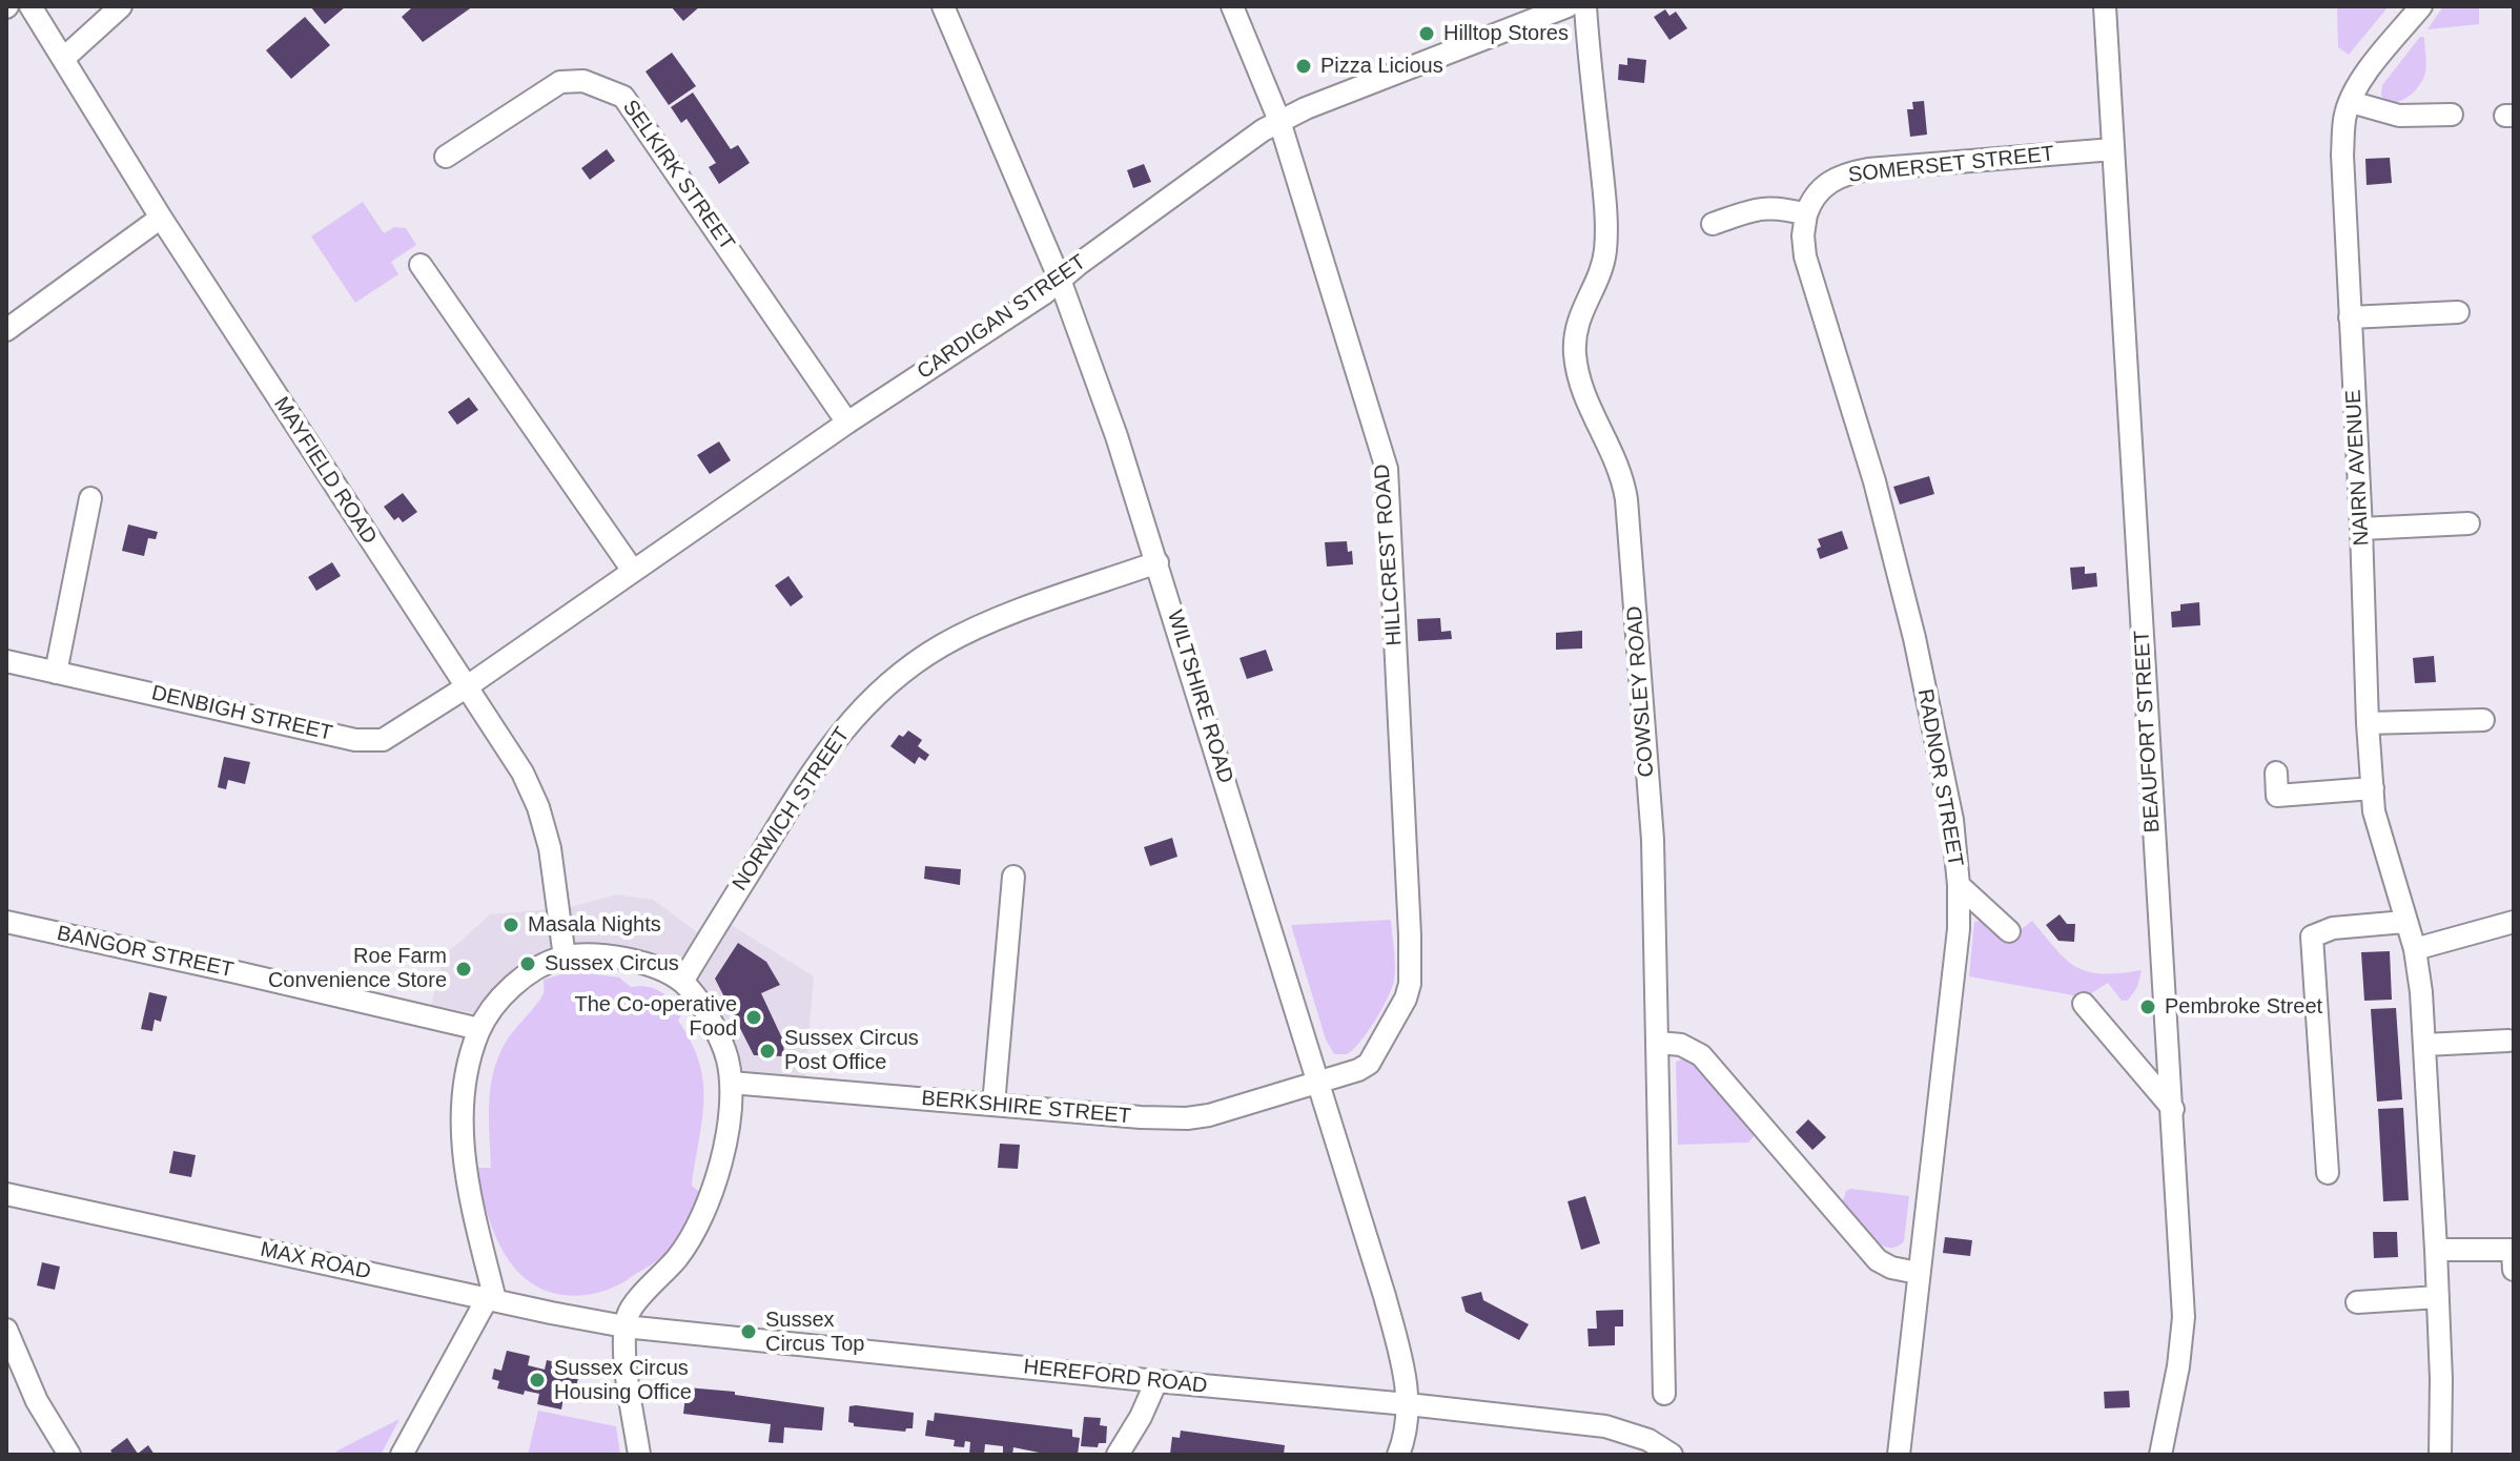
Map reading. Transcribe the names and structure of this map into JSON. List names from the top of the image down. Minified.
{"streets":{"street":["SOMERSET STREET","SELKIRK STREET","CARDIGAN STREET","NAIRN AVENUE","MAYFIELD ROAD","HILLCREST ROAD","COWSLEY ROAD","WILTSHIRE ROAD","DENBIGH STREET","BEAUFORT STREET","RADNOR STREET","NORWICH STREET","BANGOR STREET","BERKSHIRE STREET","MAX ROAD","HEREFORD ROAD"]},"crossings":[["SOMERSET STREET","BEAUFORT STREET"],["SOMERSET STREET","RADNOR STREET"],["SELKIRK STREET","CARDIGAN STREET"],["CARDIGAN STREET","MAYFIELD ROAD"],["CARDIGAN STREET","HILLCREST ROAD"],["CARDIGAN STREET","WILTSHIRE ROAD"],["CARDIGAN STREET","DENBIGH STREET"],["MAYFIELD ROAD","DENBIGH STREET"],["HILLCREST ROAD","WILTSHIRE ROAD"],["HILLCREST ROAD","BERKSHIRE STREET"],["WILTSHIRE ROAD","NORWICH STREET"],["WILTSHIRE ROAD","BERKSHIRE STREET"],["WILTSHIRE ROAD","HEREFORD ROAD"],["MAX ROAD","HEREFORD ROAD"]],"places":["Hilltop Stores","Pizza Licious","Masala Nights","Sussex Circus","Roe Farm Convenience Store","Pembroke Street","The Co-operative Food","Sussex Circus Post Office","Sussex Circus Top","Sussex Circus Housing Office"]}
